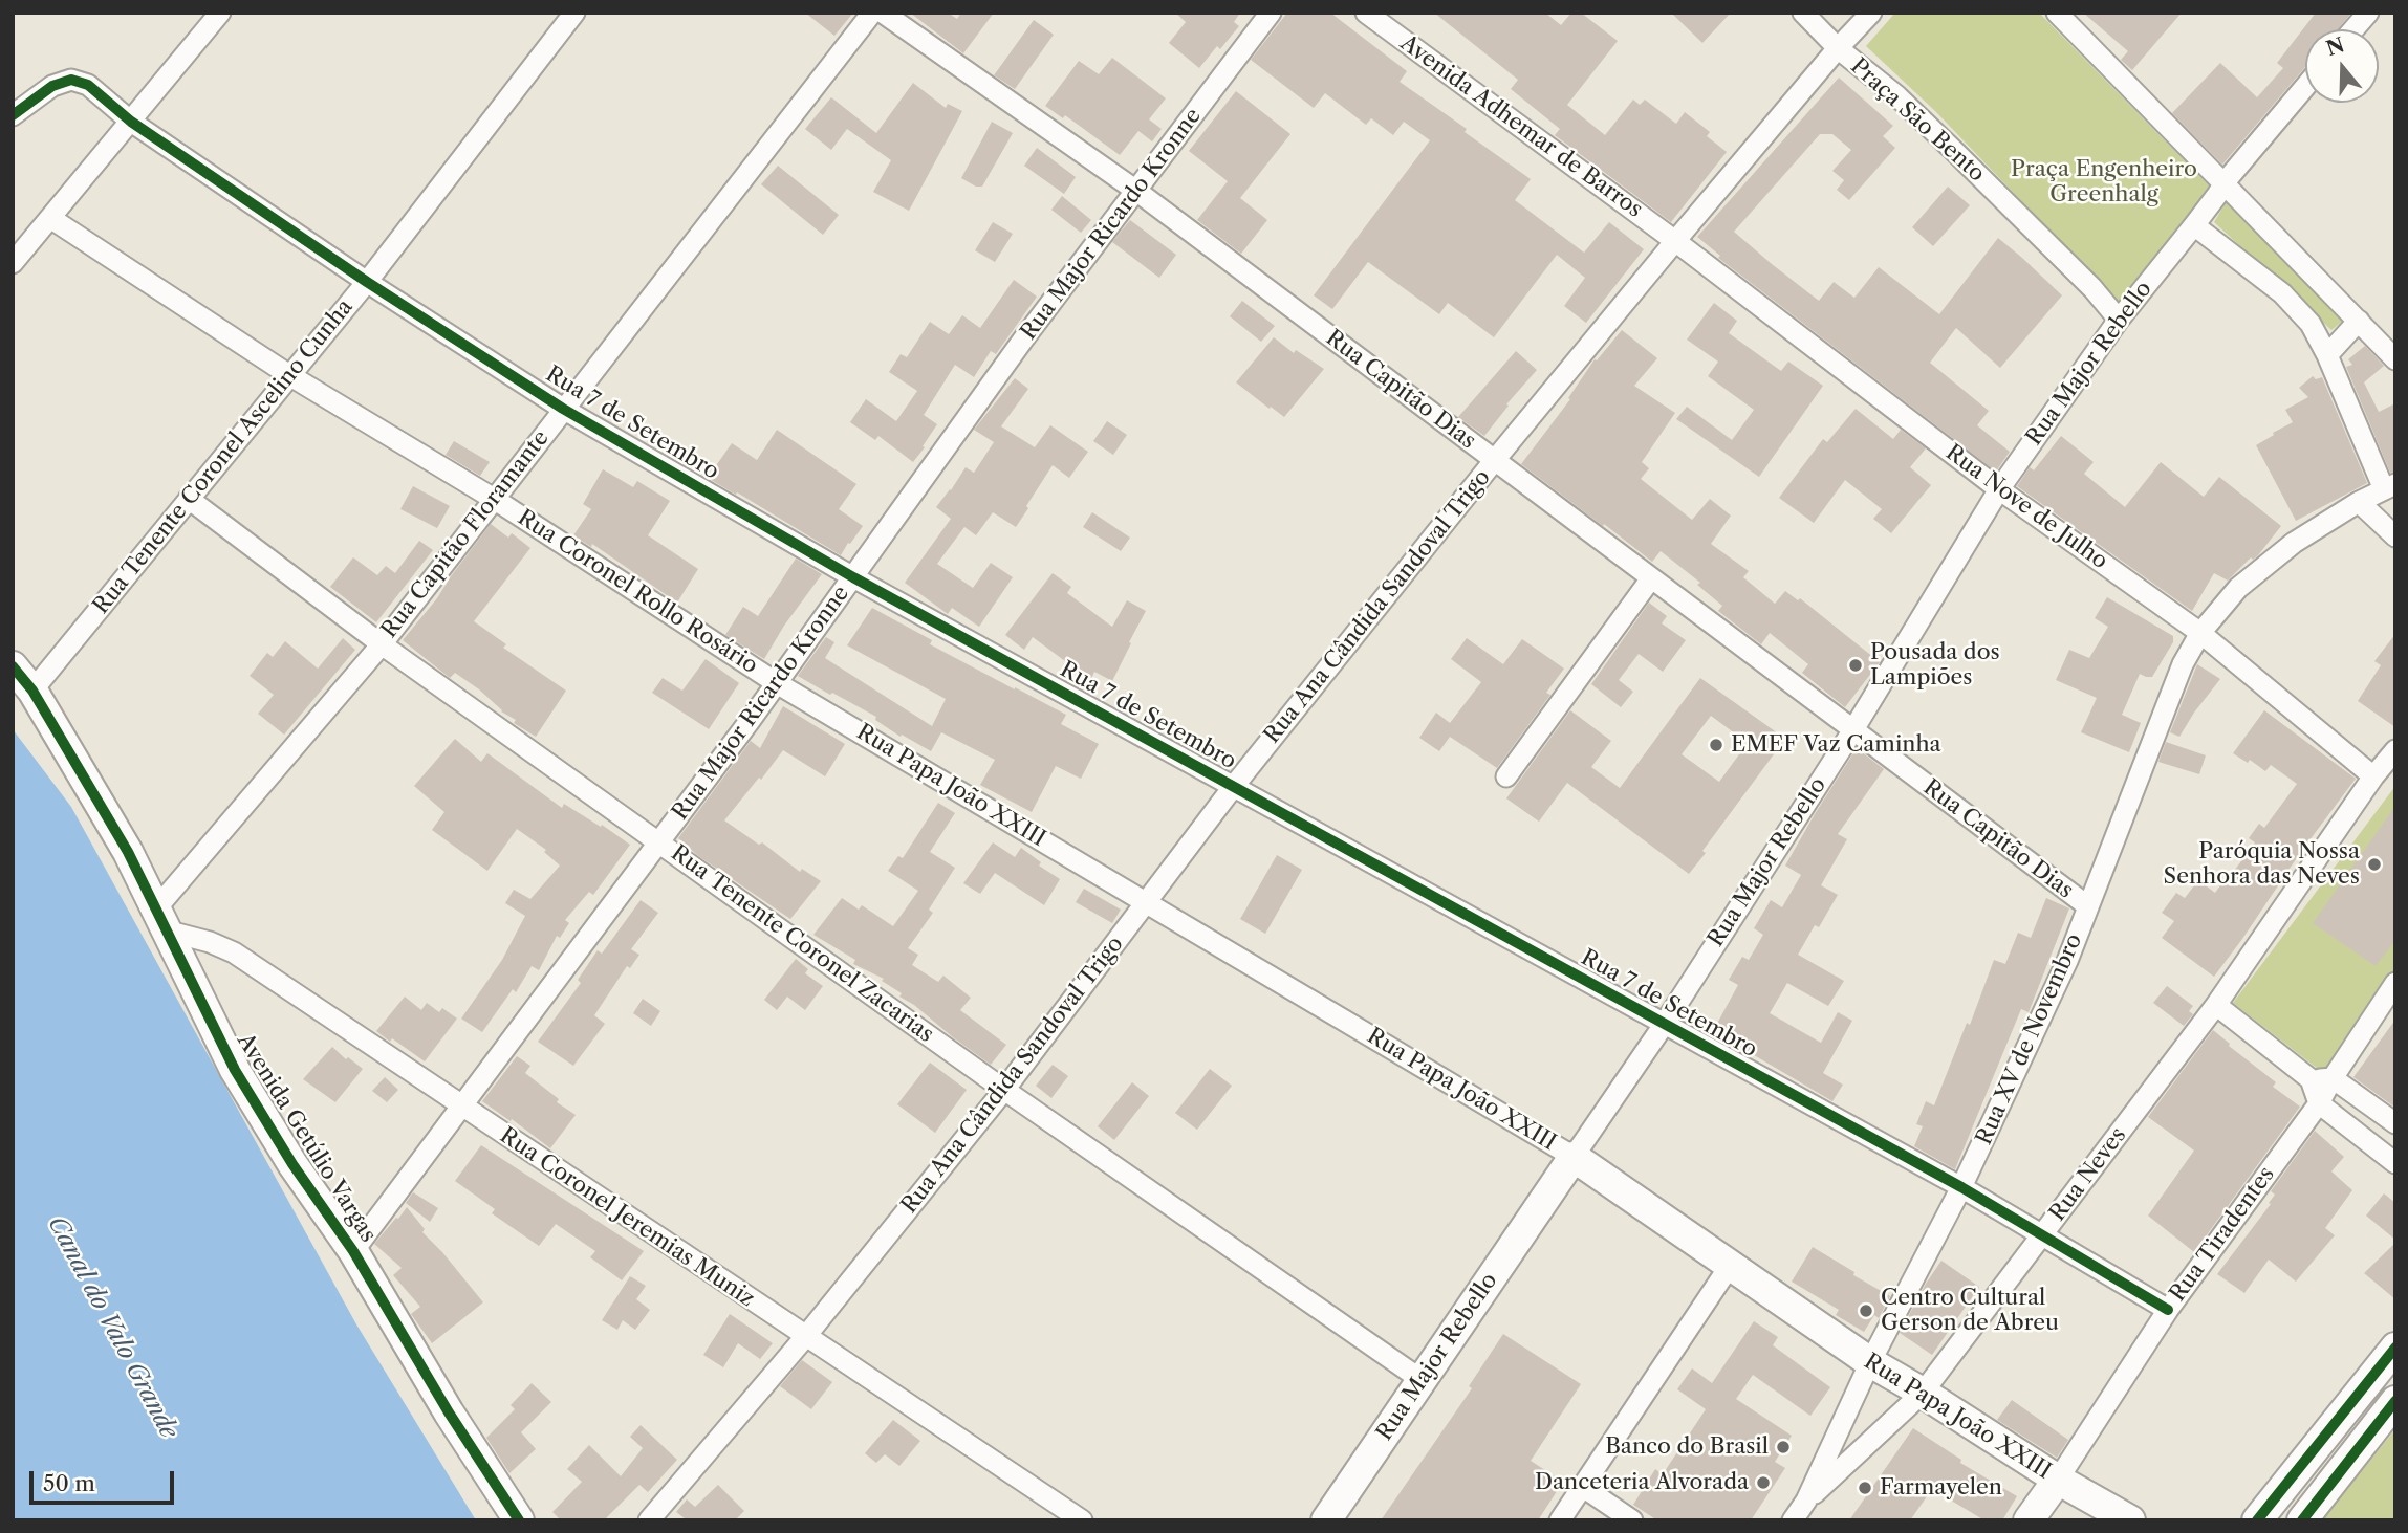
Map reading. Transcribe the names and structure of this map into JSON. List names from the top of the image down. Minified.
{"streets":{"main road":["Rua Major Rebello","Rua Papa João XXIII","Avenida Getúlio Vargas"],"street":["Praça São Bento","Avenida Adhemar de Barros","Rua Major Ricardo Kronne","Rua Capitão Dias","Rua 7 de Setembro","Rua Tenente Coronel Ascelino Cunha","Rua Nove de Julho","Rua Capitão Floramante","Rua Coronel Rollo Rosário","Rua Ana Cândida Sandoval Trigo","Rua Tenente Coronel Zacarias","Rua XV de Novembro","Rua Neves","Rua Coronel Jeremias Muniz","Rua Tiradentes"]},"crossings":[["Praça São Bento","Rua Major Rebello"],["Praça São Bento","Rua Ana Cândida Sandoval Trigo"],["Avenida Adhemar de Barros","Rua Nove de Julho"],["Avenida Adhemar de Barros","Rua Ana Cândida Sandoval Trigo"],["Rua Major Ricardo Kronne","Rua Capitão Dias"],["Rua Major Ricardo Kronne","Rua 7 de Setembro"],["Rua Major Ricardo Kronne","Rua Coronel Rollo Rosário"],["Rua Major Ricardo Kronne","Rua Papa João XXIII"],["Rua Major Ricardo Kronne","Rua Tenente Coronel Zacarias"],["Rua Major Ricardo Kronne","Avenida Getúlio Vargas"],["Rua Major Ricardo Kronne","Rua Coronel Jeremias Muniz"],["Rua Major Rebello","Rua Capitão Dias"],["Rua Major Rebello","Rua 7 de Setembro"],["Rua Major Rebello","Rua Nove de Julho"],["Rua Major Rebello","Rua Papa João XXIII"],["Rua Major Rebello","Rua Tenente Coronel Zacarias"],["Rua Capitão Dias","Rua Ana Cândida Sandoval Trigo"],["Rua Capitão Dias","Rua XV de Novembro"],["Rua 7 de Setembro","Rua Tenente Coronel Ascelino Cunha"],["Rua 7 de Setembro","Rua Capitão Floramante"],["Rua 7 de Setembro","Rua Ana Cândida Sandoval Trigo"],["Rua 7 de Setembro","Rua XV de Novembro"],["Rua 7 de Setembro","Rua Neves"],["Rua 7 de Setembro","Rua Tiradentes"],["Rua Tenente Coronel Ascelino Cunha","Rua Coronel Rollo Rosário"],["Rua Tenente Coronel Ascelino Cunha","Rua Tenente Coronel Zacarias"],["Rua Tenente Coronel Ascelino Cunha","Avenida Getúlio Vargas"],["Rua Nove de Julho","Rua Ana Cândida Sandoval Trigo"],["Rua Nove de Julho","Rua XV de Novembro"],["Rua Nove de Julho","Rua Neves"],["Rua Capitão Floramante","Rua Coronel Rollo Rosário"],["Rua Capitão Floramante","Rua Tenente Coronel Zacarias"],["Rua Capitão Floramante","Avenida Getúlio Vargas"],["Rua Capitão Floramante","Rua Coronel Jeremias Muniz"],["Rua Coronel Rollo Rosário","Rua Papa João XXIII"],["Rua Ana Cândida Sandoval Trigo","Rua Papa João XXIII"],["Rua Ana Cândida Sandoval Trigo","Rua Tenente Coronel Zacarias"],["Rua Ana Cândida Sandoval Trigo","Rua Coronel Jeremias Muniz"],["Rua Papa João XXIII","Rua XV de Novembro"],["Rua Papa João XXIII","Rua Neves"],["Rua Papa João XXIII","Rua Tiradentes"],["Rua XV de Novembro","Rua Neves"],["Avenida Getúlio Vargas","Rua Coronel Jeremias Muniz"]],"water":["Canal do Valo Grande"],"parks":["Praça Engenheiro Greenhalg"],"places":["Pousada dos Lampiões","EMEF Vaz Caminha","Paróquia Nossa Senhora das Neves","Centro Cultural Gerson de Abreu","Banco do Brasil","Danceteria Alvorada","Farmayelen"],"scale_bar":"50 m","north":"top"}
